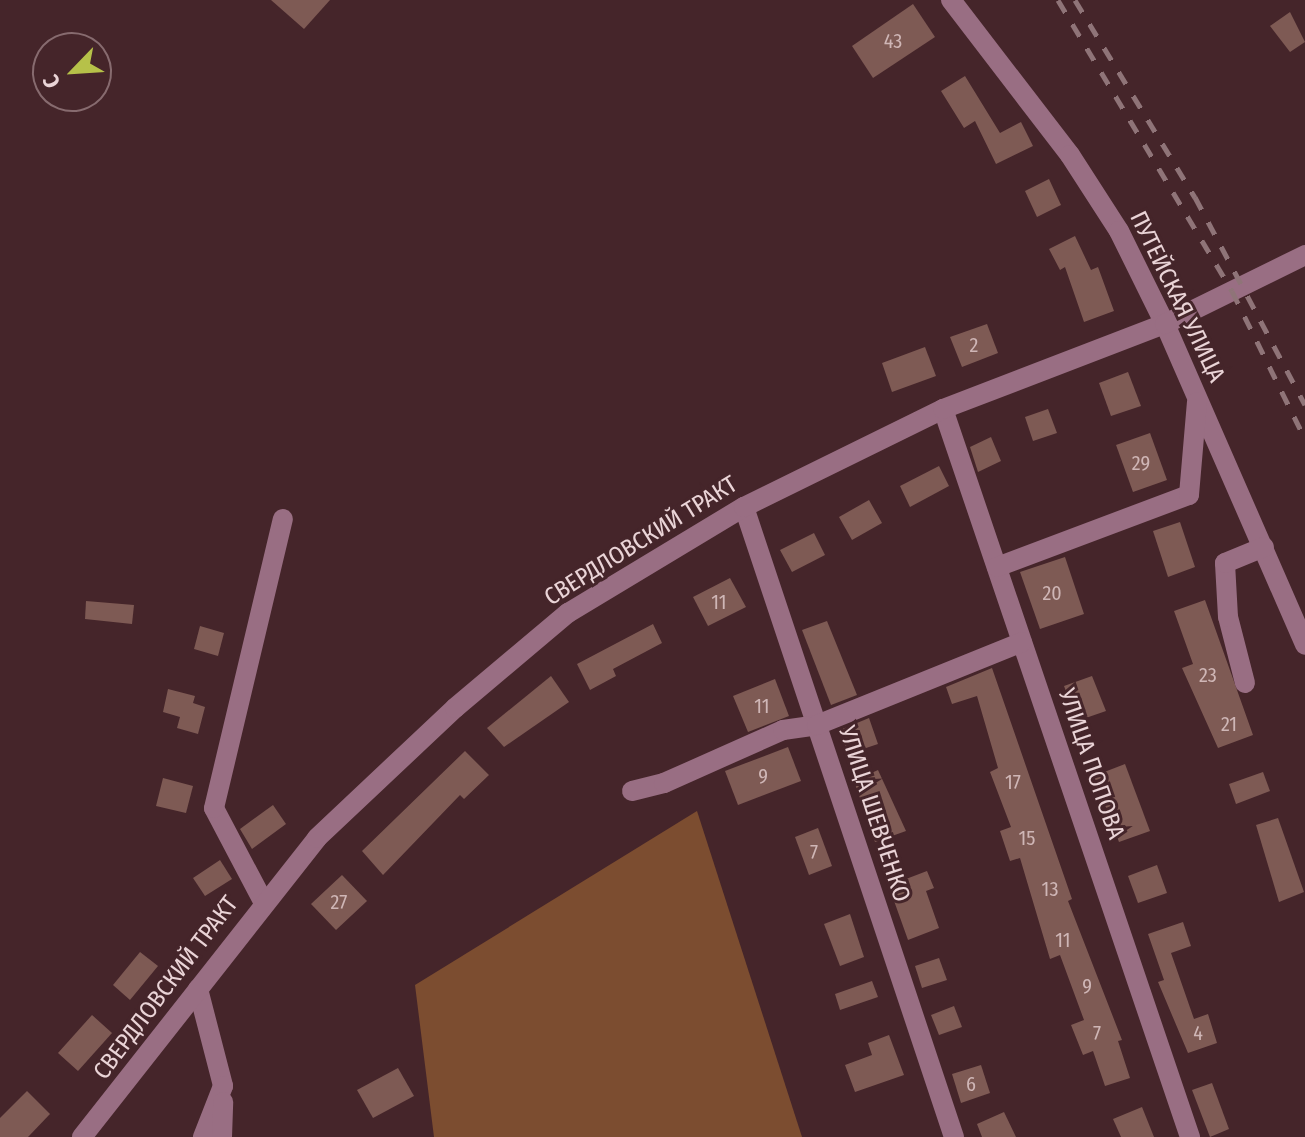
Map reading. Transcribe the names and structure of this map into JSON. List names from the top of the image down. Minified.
{"streets":{"street":["ПУТЕЙСКАЯ УЛИЦА","СВЕРДЛОВСКИЙ ТРАКТ","УЛИЦА ПОПОВА","УЛИЦА ШЕВЧЕНКО"]},"crossings":[["ПУТЕЙСКАЯ УЛИЦА","СВЕРДЛОВСКИЙ ТРАКТ"],["СВЕРДЛОВСКИЙ ТРАКТ","УЛИЦА ПОПОВА"],["СВЕРДЛОВСКИЙ ТРАКТ","УЛИЦА ШЕВЧЕНКО"]],"house_numbers":["43","2","29","20","11","23","11","21","9","17","15","7","13","27","11","9","7","4","6"],"north":"bottom left"}
